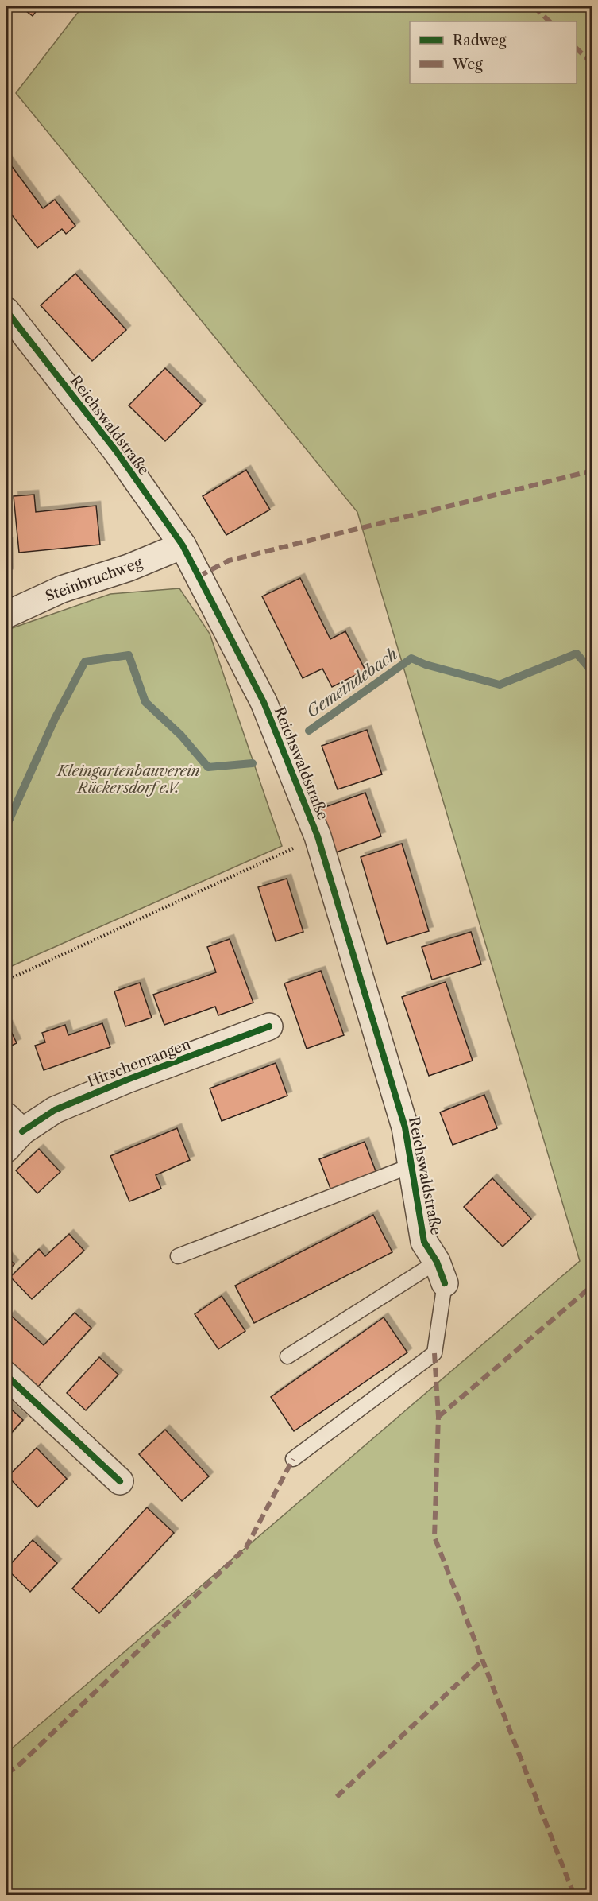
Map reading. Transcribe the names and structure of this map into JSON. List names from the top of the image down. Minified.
{"streets":{"street":["Reichswaldstraße","Steinbruchweg","Hirschenrangen"]},"crossings":[["Reichswaldstraße","Steinbruchweg"]],"water":["Gemeindebach"],"parks":["Kleingartenbauverein Rückersdorf e.V."],"legend":["Radweg","Weg"]}
